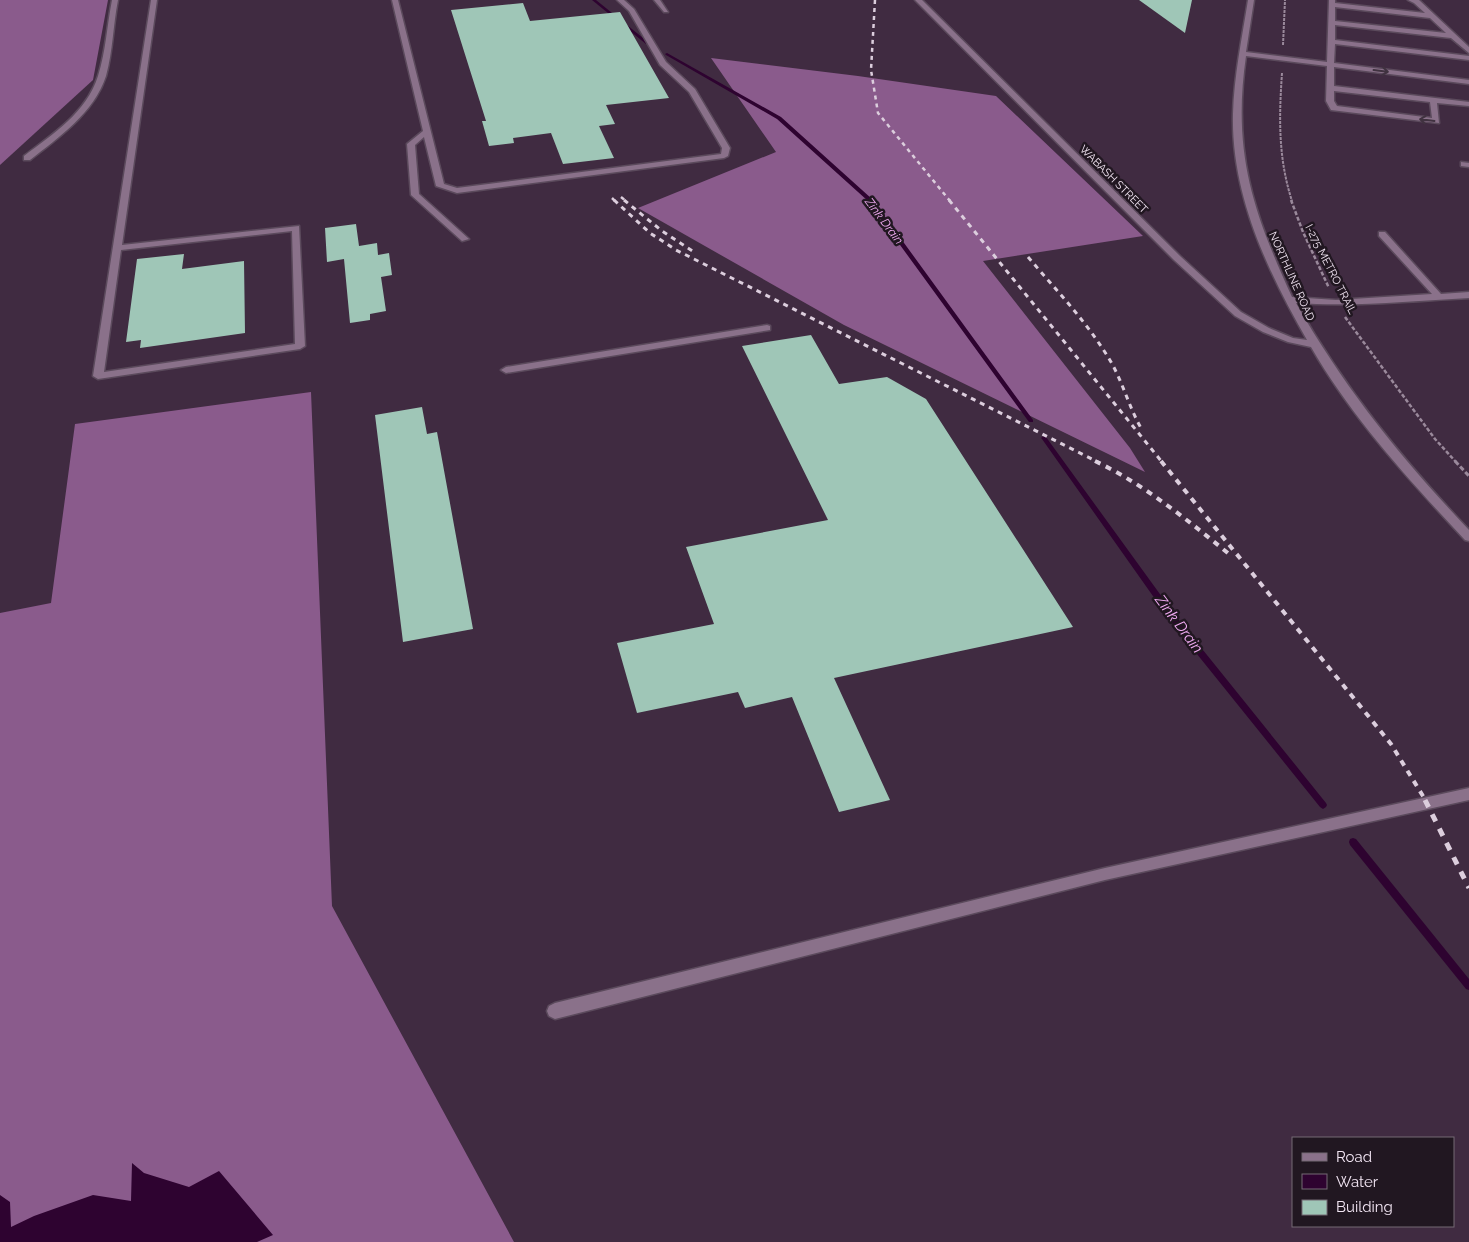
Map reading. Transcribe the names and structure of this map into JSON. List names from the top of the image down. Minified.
{"streets":{"street":["WABASH STREET","NORTHLINE ROAD"],"path":["I-275 METRO TRAIL"]},"crossings":[["WABASH STREET","NORTHLINE ROAD"]],"water":["Zink Drain"],"legend":["Road","Water","Building"]}
